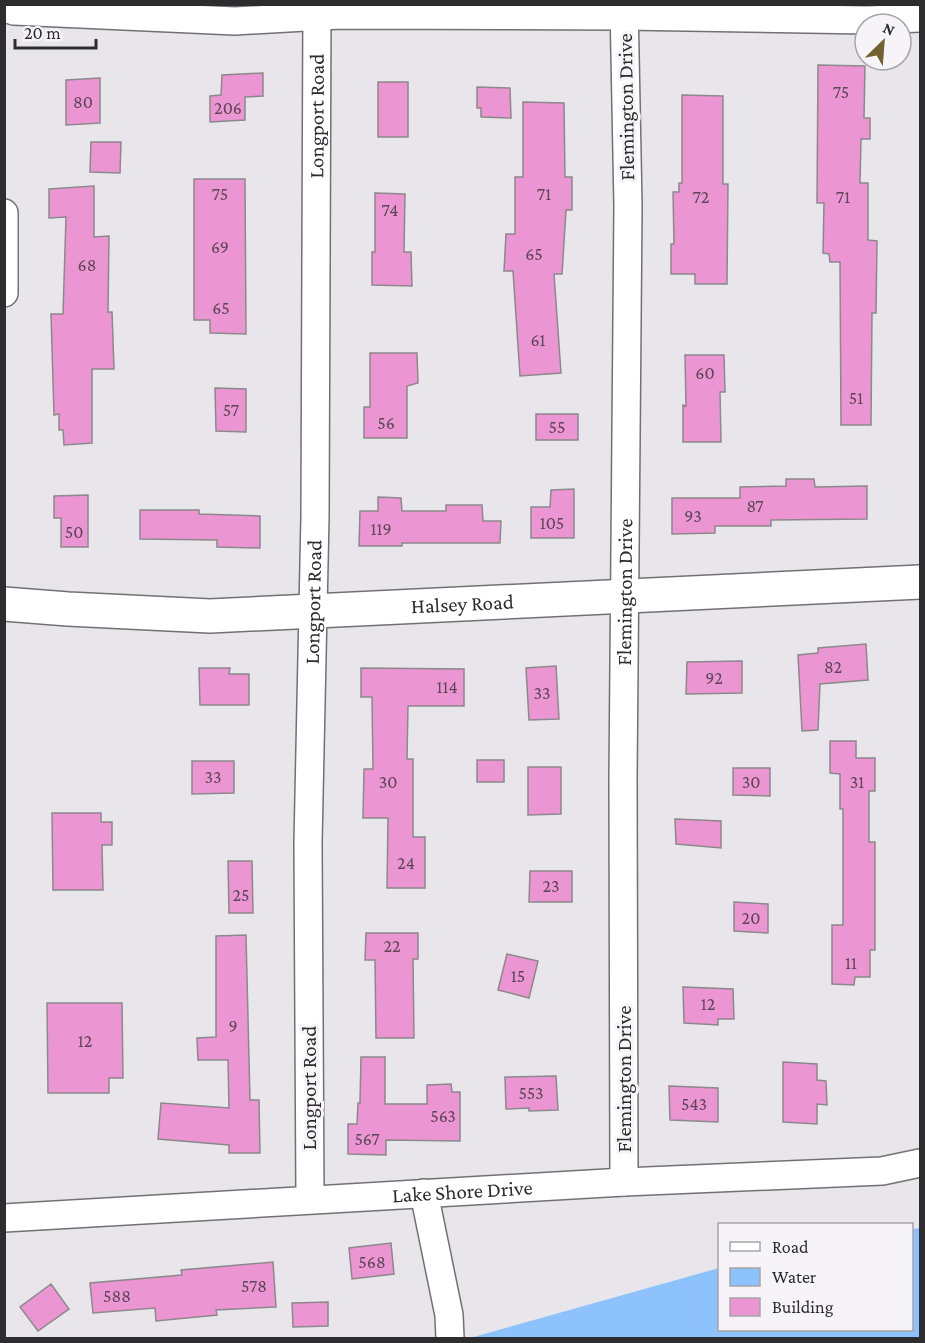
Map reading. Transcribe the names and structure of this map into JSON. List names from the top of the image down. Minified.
{"streets":{"street":["Flemington Drive","Longport Road","Halsey Road","Lake Shore Drive"]},"crossings":[["Flemington Drive","Halsey Road"],["Flemington Drive","Lake Shore Drive"],["Longport Road","Halsey Road"],["Longport Road","Lake Shore Drive"]],"house_numbers":["75","80","206","75","71","72","71","74","69","65","68","65","61","60","51","57","56","55","87","93","105","119","50","82","92","114","33","33","30","30","31","24","23","25","20","22","11","15","12","9","12","553","543","563","567","568","578","588"],"legend":["Road","Water","Building"],"scale_bar":"20 m","north":"top right"}
